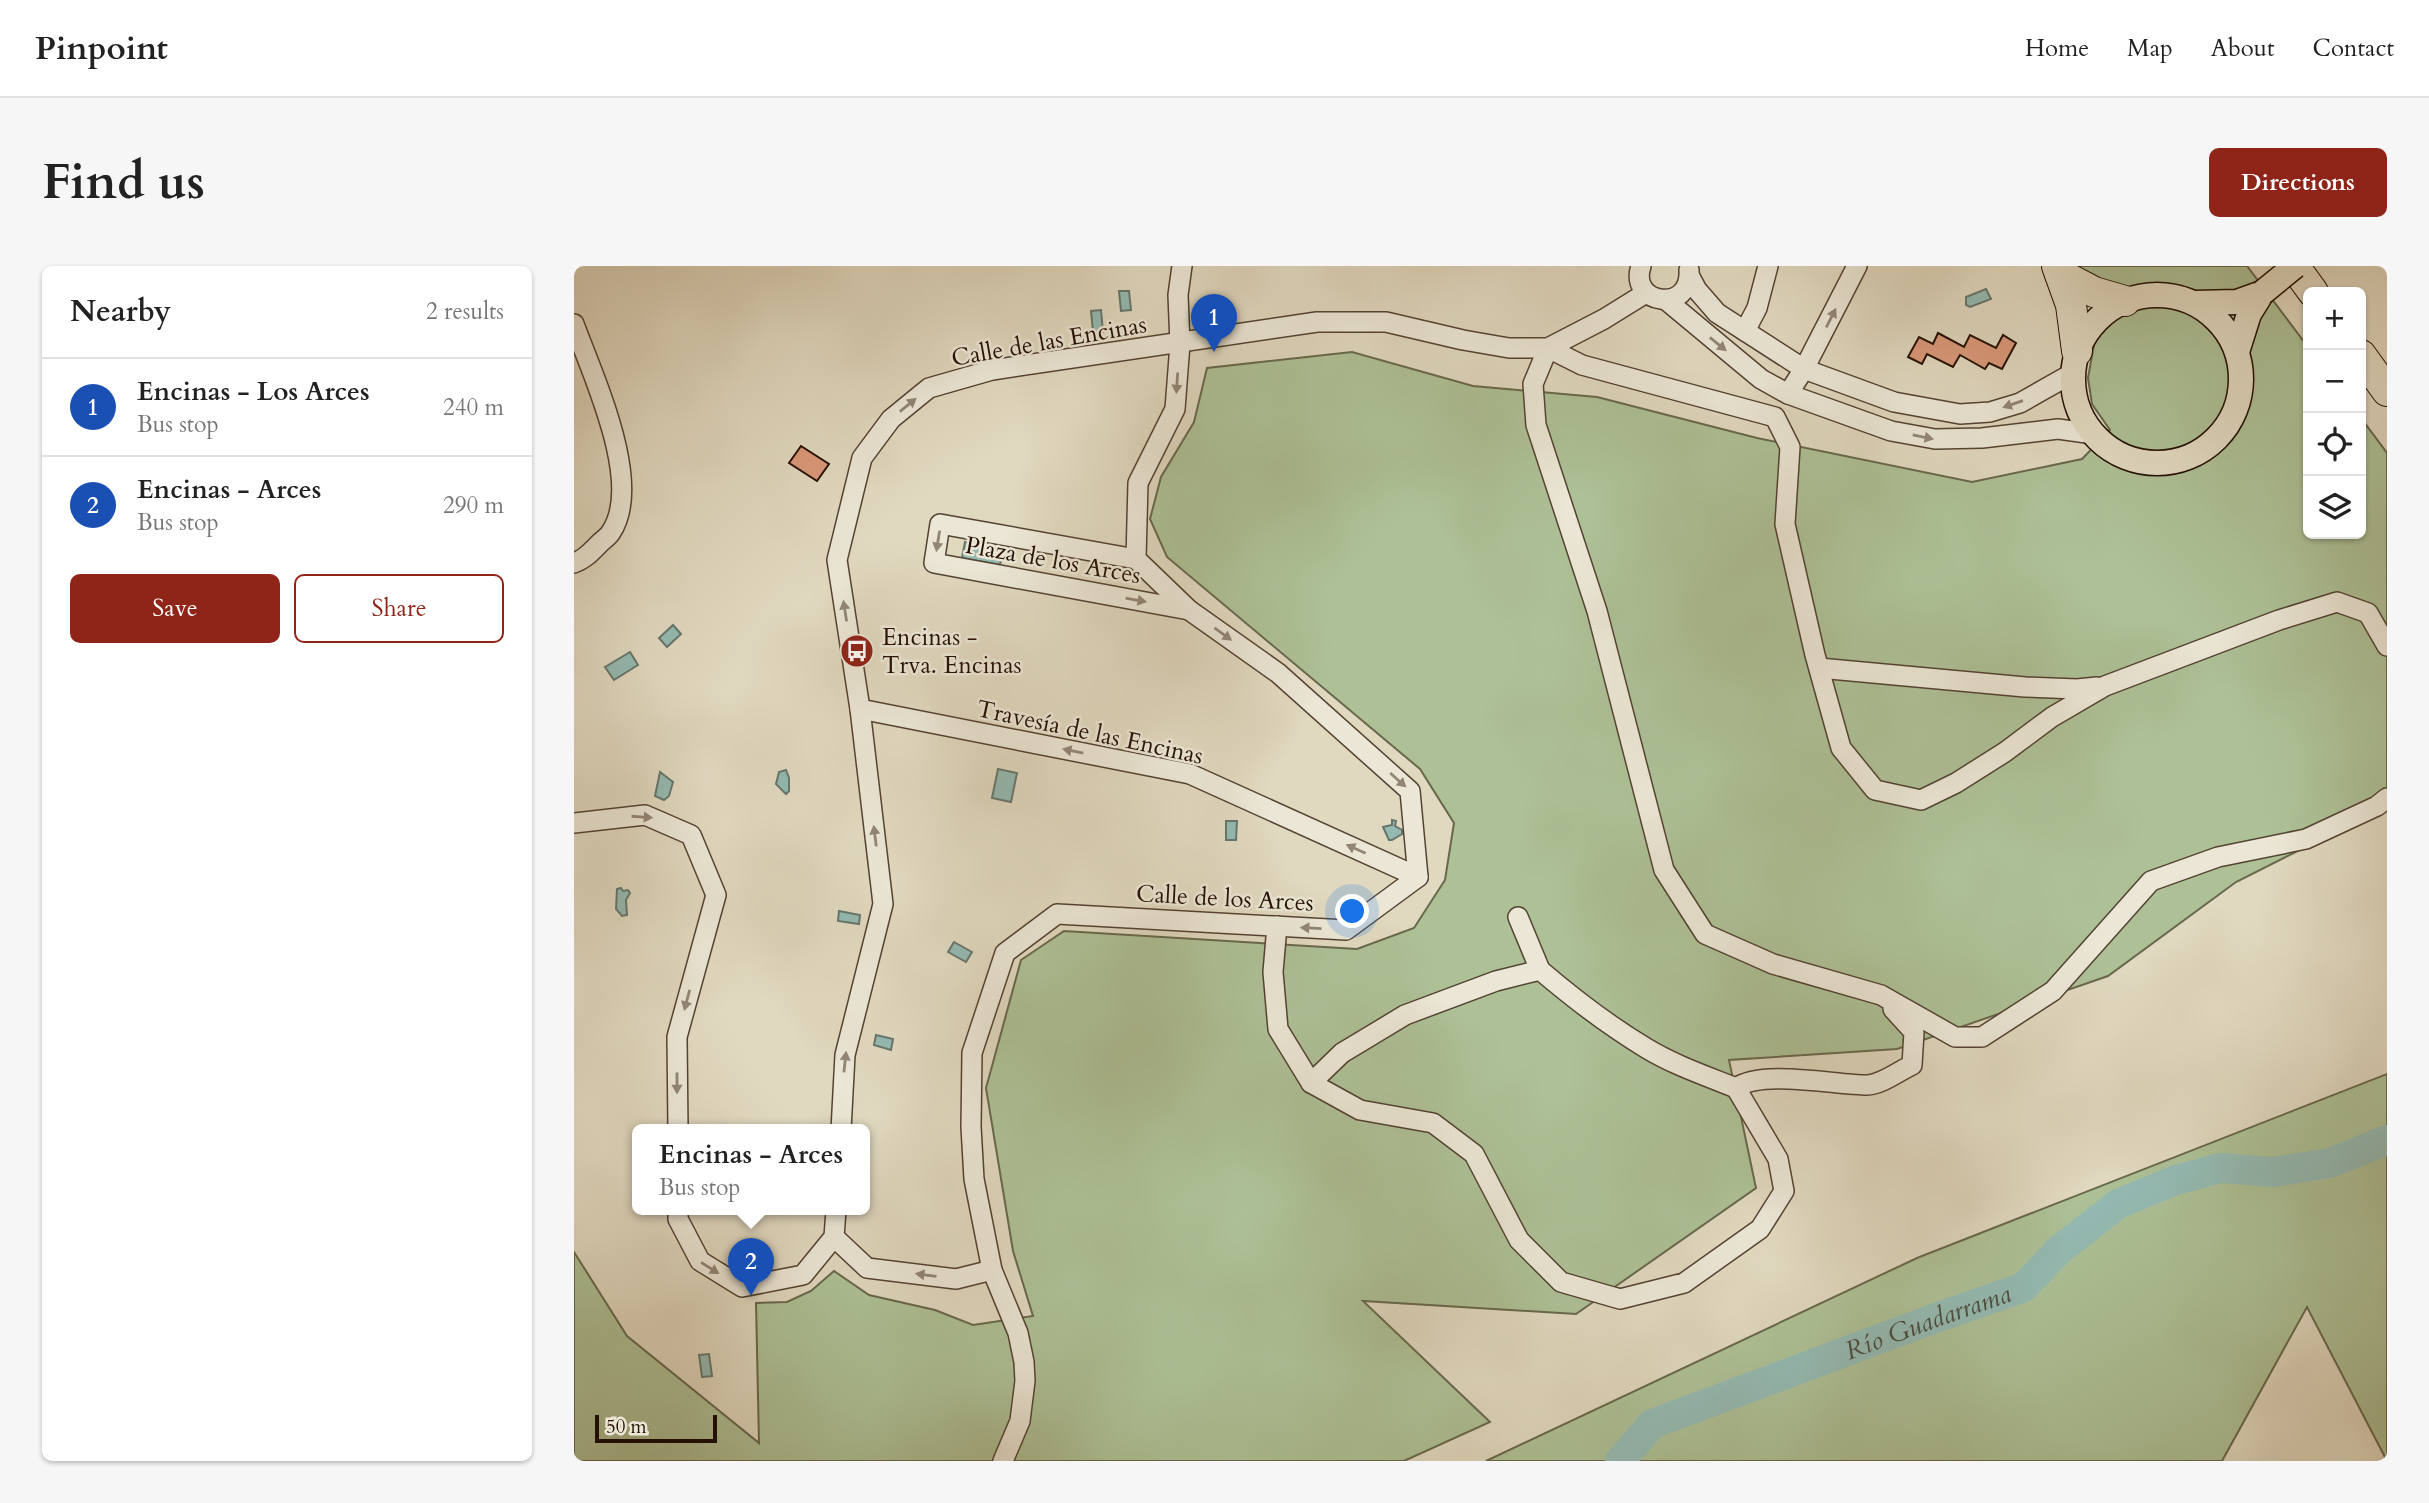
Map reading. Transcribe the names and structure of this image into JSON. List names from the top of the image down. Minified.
{"streets":{"street":["Calle de las Encinas","Plaza de los Arces","Travesía de las Encinas","Calle de los Arces"]},"crossings":[["Calle de las Encinas","Travesía de las Encinas"],["Travesía de las Encinas","Calle de los Arces"]],"one_way":["Calle de las Encinas","Travesía de las Encinas"],"water":["Río Guadarrama"],"places":{"bus stop":["Encinas - Trva. Encinas"]},"scale_bar":"50 m","page":{"header":"Pinpoint","nav":["Home","Map","About","Contact"],"buttons":["Directions",["Save","Share"]],"title":"Find us","heading":["Nearby","2 results"],"map_buttons":["+","−"],"pins":["1","2"],"list":[{"mark":"1","name":"Encinas - Los Arces","note":"Bus stop","value":"240 m"},{"mark":"2","name":"Encinas - Arces","note":"Bus stop","value":"290 m"}],"popup":["Encinas - Arces","Bus stop"],"scale":"50 m"}}
